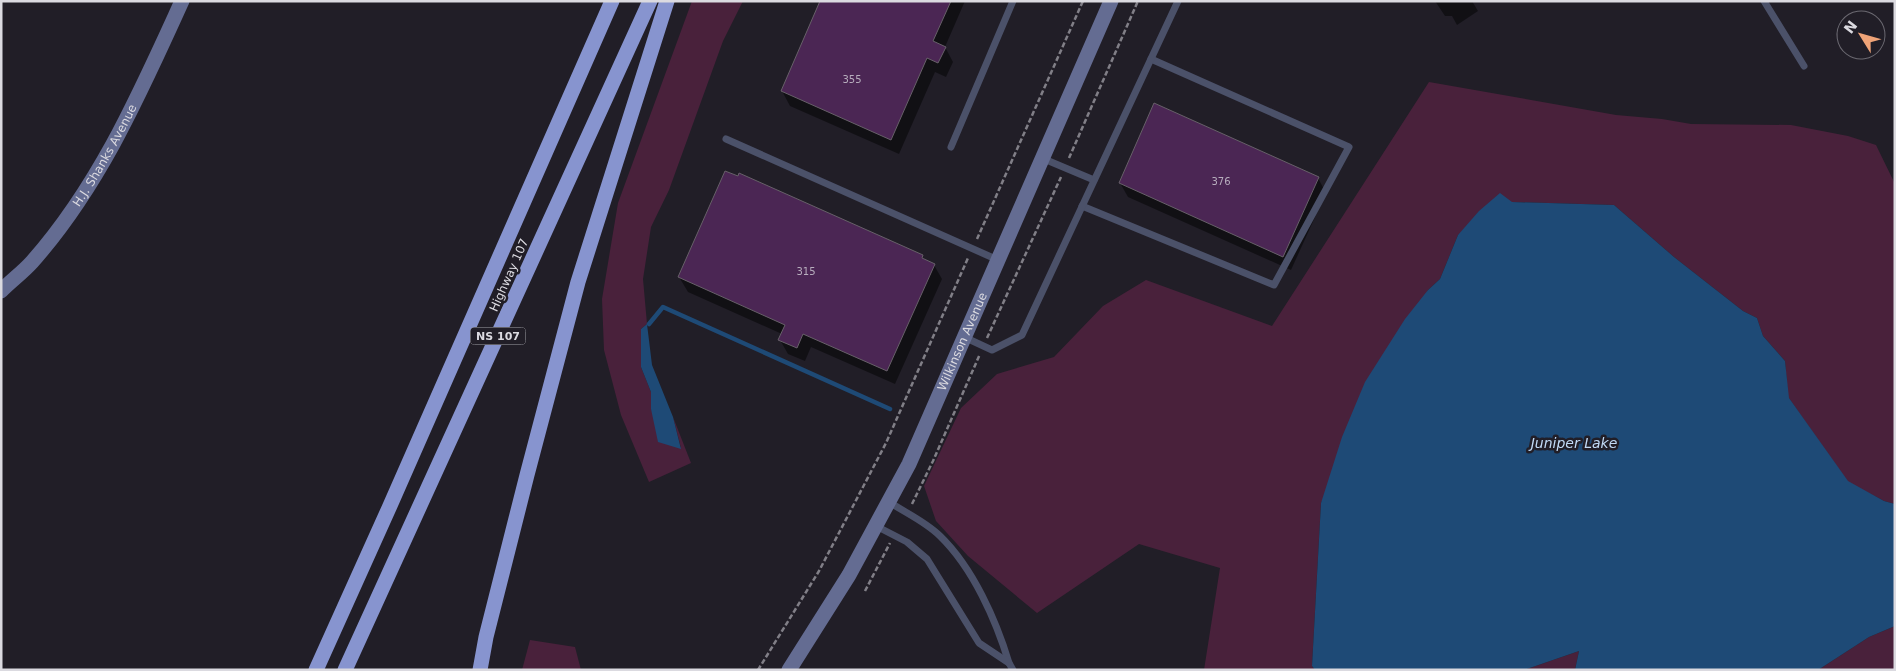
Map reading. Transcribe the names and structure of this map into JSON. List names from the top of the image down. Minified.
{"streets":{"highway":["Highway 107","NS 107"],"street":["H.J. Shanks Avenue","Wilkinson Avenue"]},"water":["Juniper Lake"],"house_numbers":["355","376","315"],"north":"top left"}
